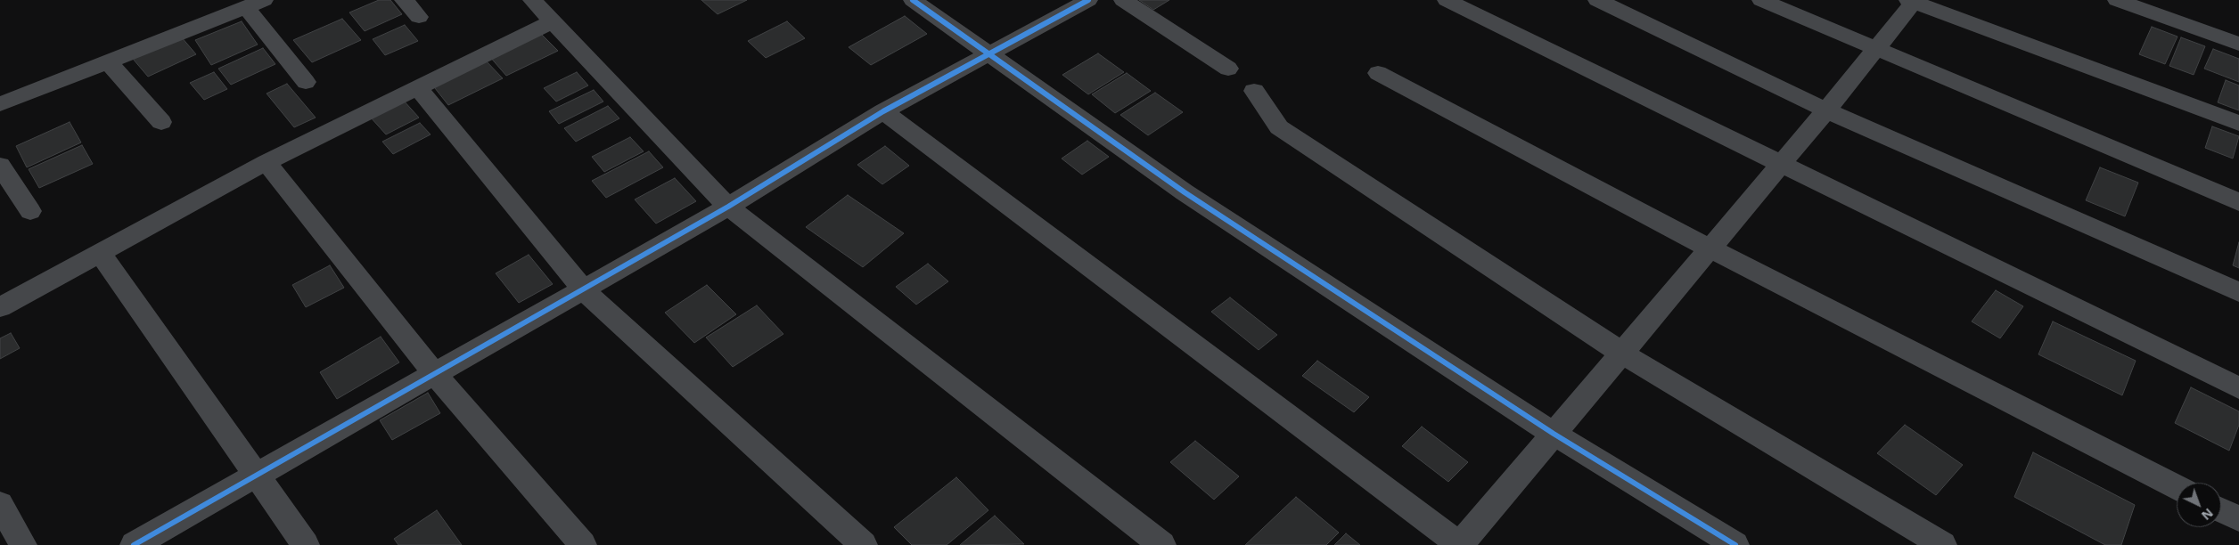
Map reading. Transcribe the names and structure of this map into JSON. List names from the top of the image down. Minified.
{"north":"bottom right"}
